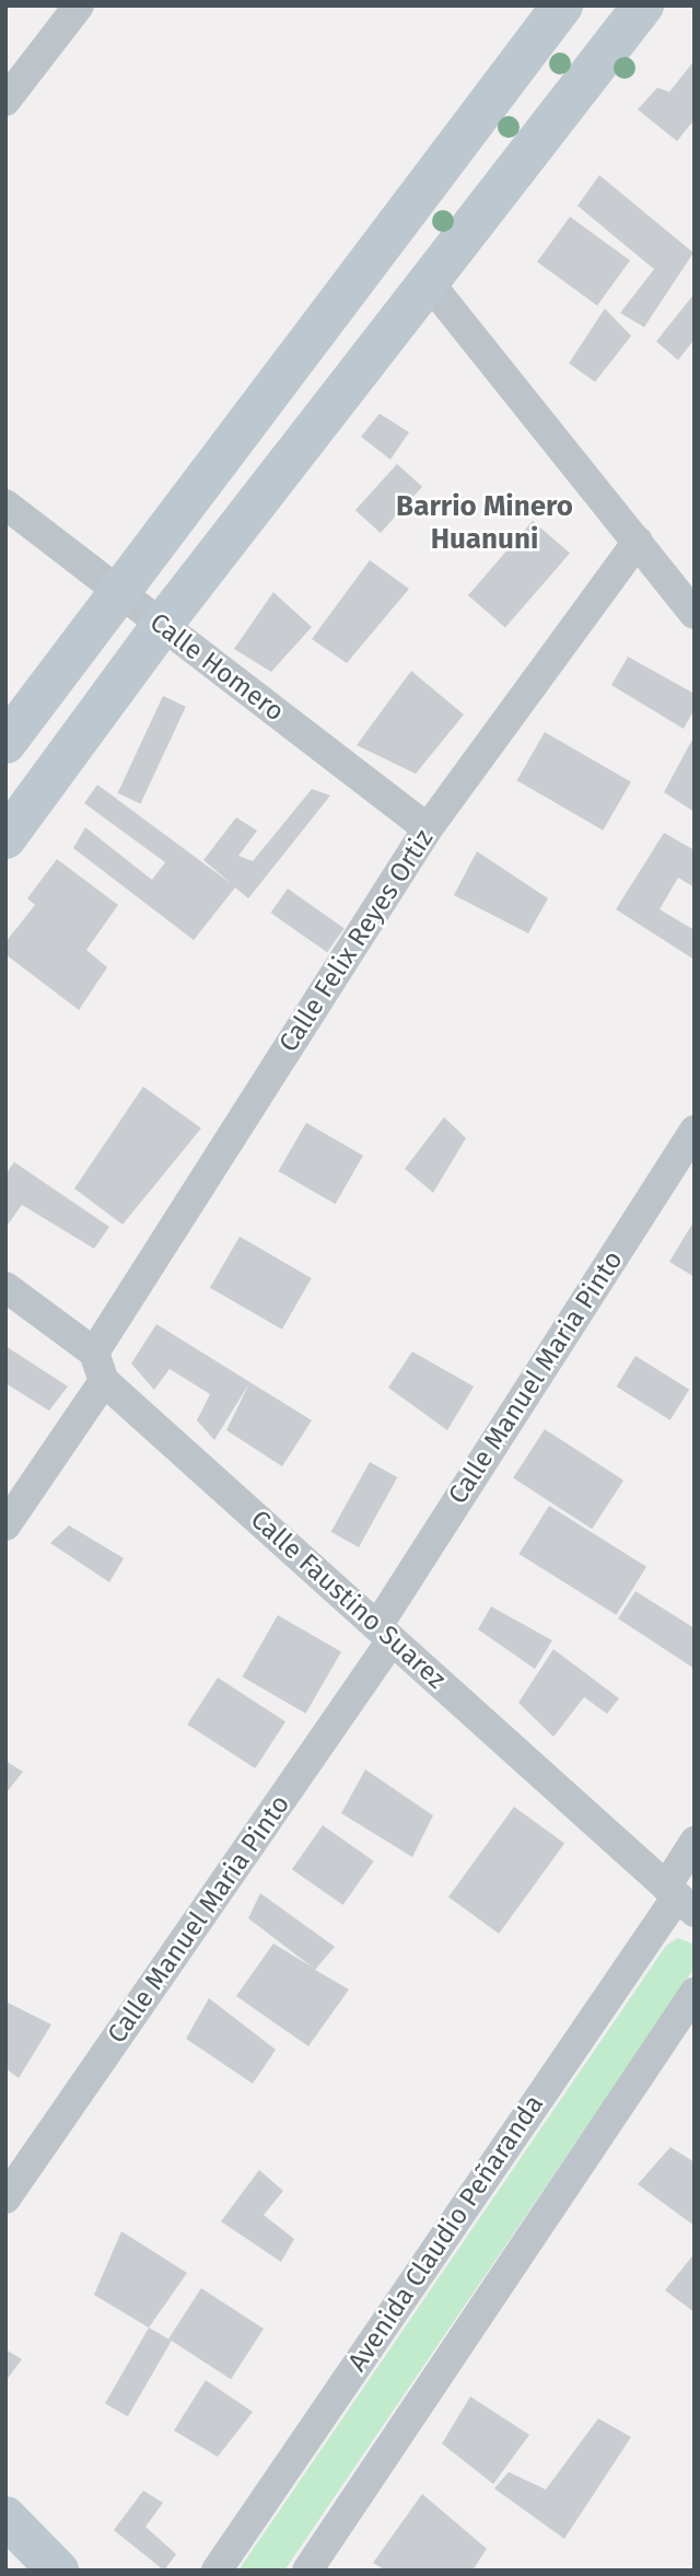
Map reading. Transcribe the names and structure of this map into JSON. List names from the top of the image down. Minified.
{"streets":{"street":["Calle Homero","Calle Felix Reyes Ortiz","Calle Manuel Maria Pinto","Calle Faustino Suarez","Avenida Claudio Peñaranda"]},"crossings":[["Calle Homero","Calle Felix Reyes Ortiz"],["Calle Felix Reyes Ortiz","Calle Faustino Suarez"],["Calle Manuel Maria Pinto","Calle Faustino Suarez"],["Calle Faustino Suarez","Avenida Claudio Peñaranda"]],"districts":["Barrio Minero Huanuni"]}
